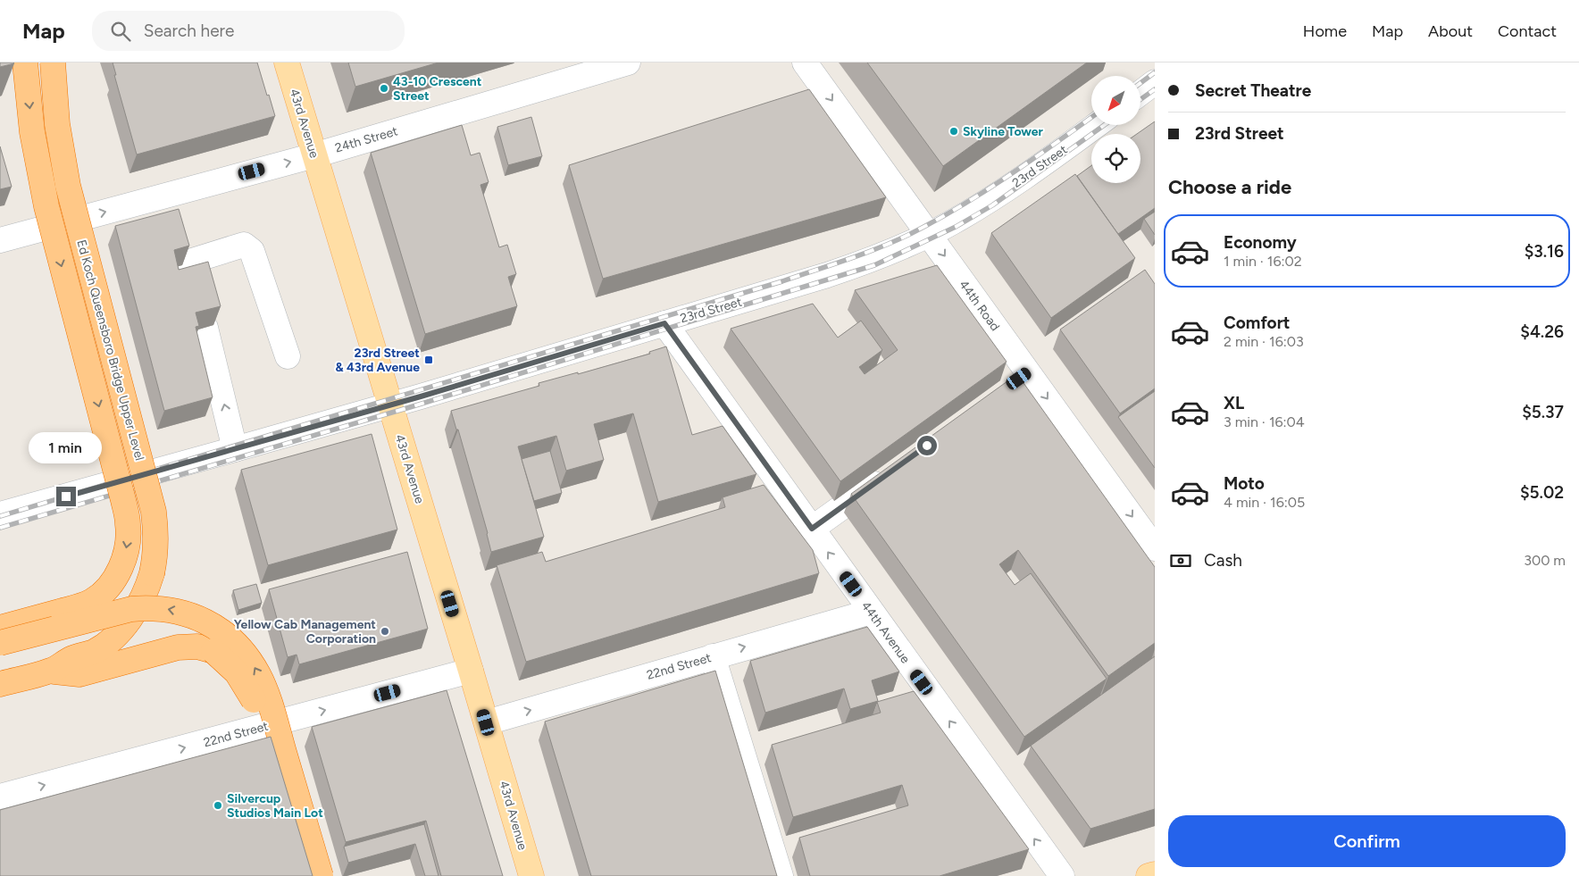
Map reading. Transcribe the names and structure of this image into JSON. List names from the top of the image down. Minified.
{"streets":{"highway":["Ed Koch Queensboro Bridge Upper Level"],"main road":["43rd Avenue"],"street":["24th Street","23rd Street","44th Road","44th Avenue","22nd Street"]},"crossings":[["43rd Avenue","24th Street"],["43rd Avenue","23rd Street"],["43rd Avenue","22nd Street"],["23rd Street","44th Road"],["23rd Street","44th Avenue"],["44th Avenue","22nd Street"]],"one_way":["24th Street","44th Road","22nd Street"],"places":{"other":["43-10 Crescent Street","Skyline Tower","Yellow Cab Management Corporation","Silvercup Studios Main Lot"],"transit":["23rd Street & 43rd Avenue"]},"north":"bottom left","page":{"header":"Map","search":"Search here","nav":["Home","Map","About","Contact"],"banner":["Secret Theatre","23rd Street"],"heading":"Choose a ride","list":[{"name":"Economy","note":"1 min · 16:02","value":"$3.16"},{"name":"Comfort","note":"2 min · 16:03","value":"$4.26"},{"name":"XL","note":"3 min · 16:04","value":"$5.37"},{"name":"Moto","note":"4 min · 16:05","value":"$5.02"}],"bubble":"1 min","pay":["Cash","300 m"],"buttons":"Confirm"}}
